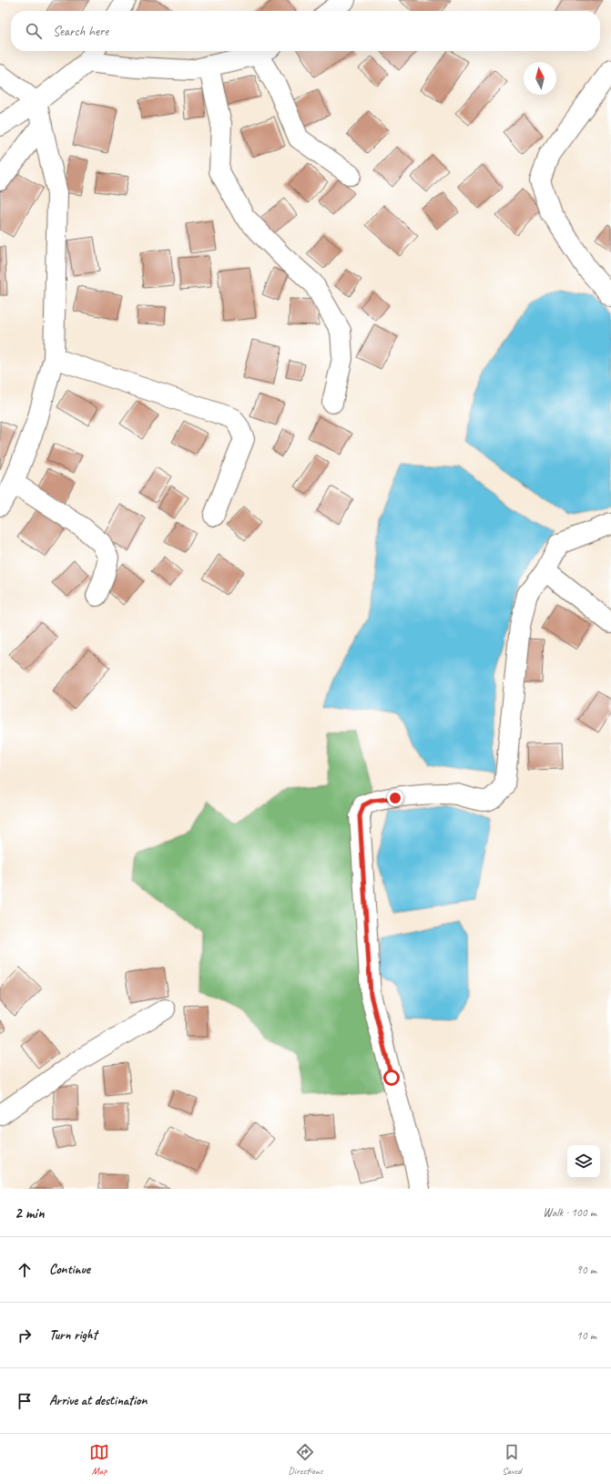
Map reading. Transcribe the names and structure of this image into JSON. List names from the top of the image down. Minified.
{"north":"top","page":{"search":"Search here","heading":["2 min","Walk · 100 m"],"list":[["Continue","90 m"],["Turn right","10 m"],"Arrive at destination"],"nav":["Map","Directions","Saved"]}}
